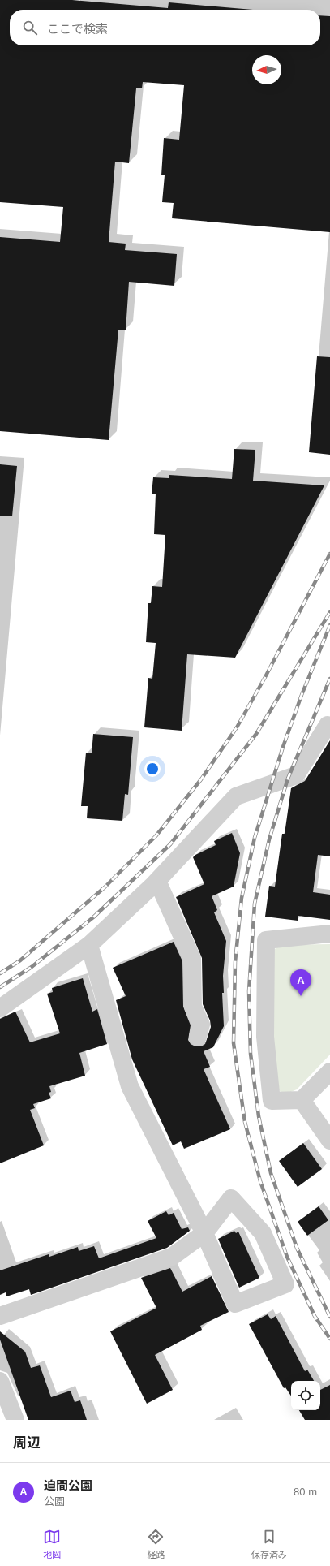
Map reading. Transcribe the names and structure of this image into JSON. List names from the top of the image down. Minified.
{"north":"left","page":{"search":"ここで検索","pins":"A","heading":"周辺","list":[{"mark":"A","name":"迫間公園","note":"公園","value":"80 m"}],"nav":["地図","経路","保存済み"]}}
